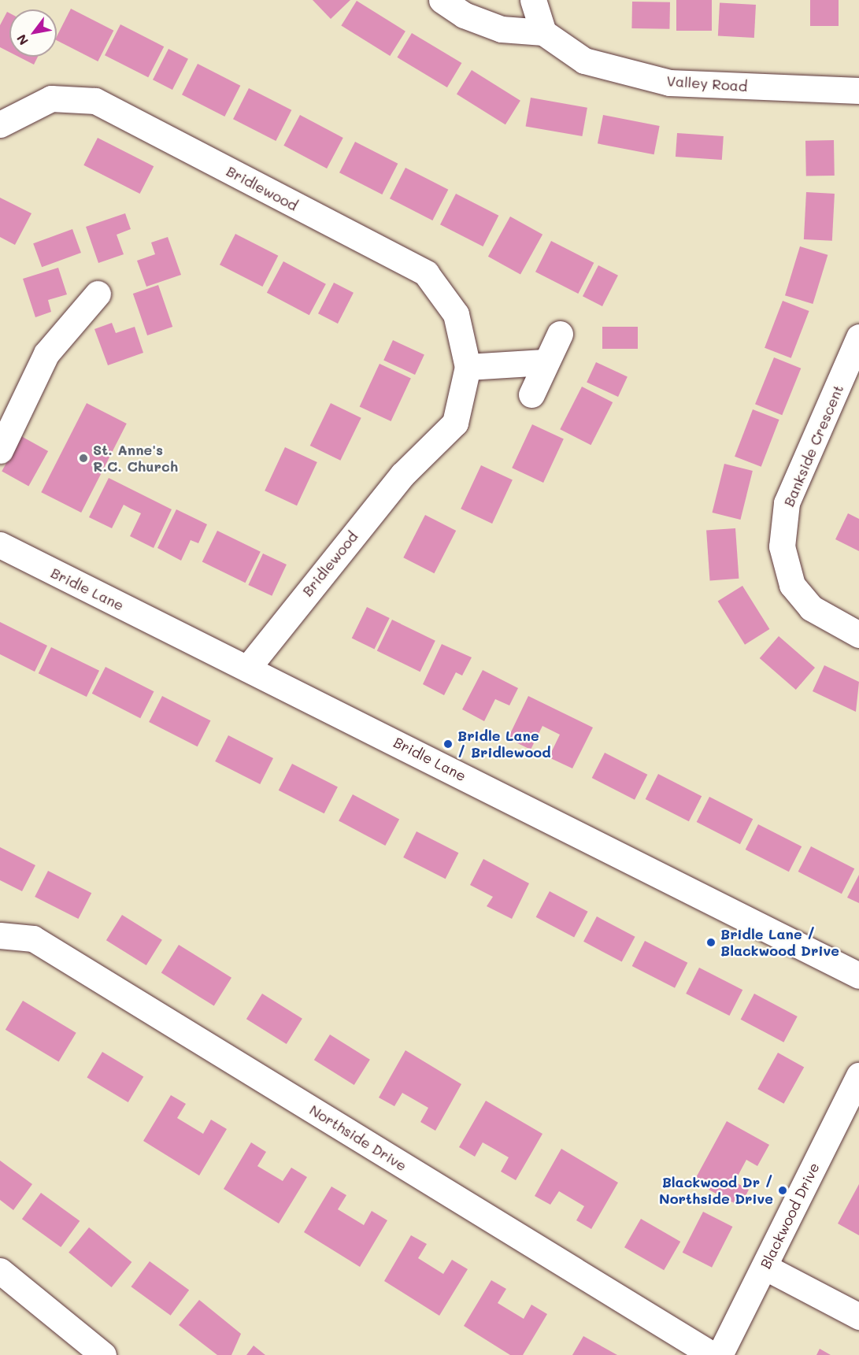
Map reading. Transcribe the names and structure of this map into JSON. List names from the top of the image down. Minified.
{"streets":{"street":["Valley Road","Bridlewood","Bankside Crescent","Bridle Lane","Northside Drive","Blackwood Drive"]},"crossings":[["Bridlewood","Bridle Lane"]],"places":["St. Anne's R.C. Church","Bridle Lane / Bridlewood","Bridle Lane / Blackwood Drive","Blackwood Dr / Northside Drive"],"north":"bottom left"}
